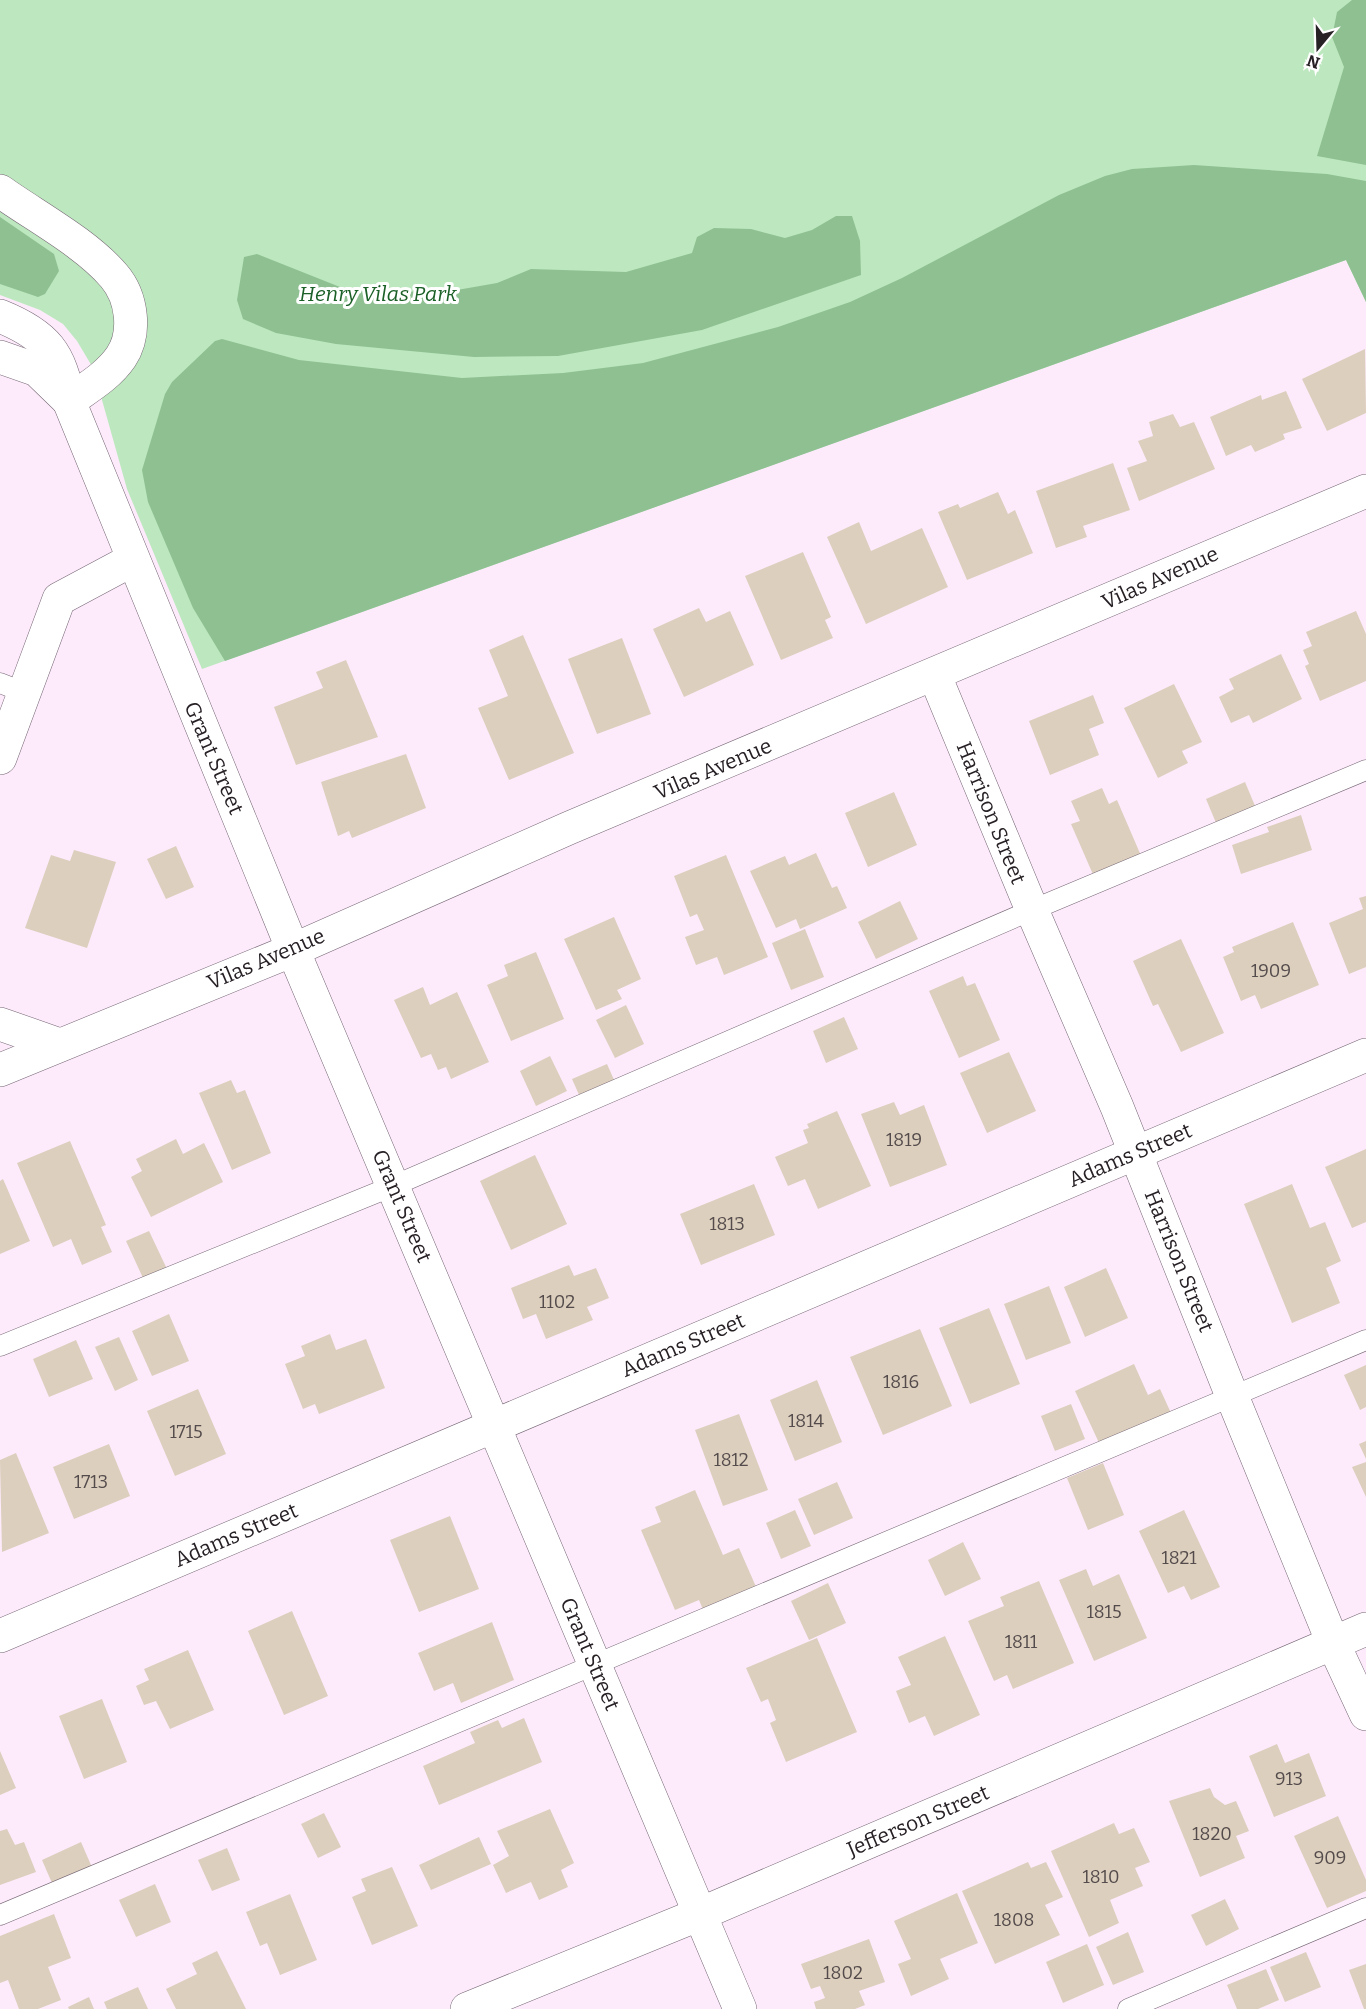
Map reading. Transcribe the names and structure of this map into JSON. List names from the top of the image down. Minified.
{"streets":{"street":["Vilas Avenue","Grant Street","Harrison Street","Adams Street","Jefferson Street"]},"crossings":[["Vilas Avenue","Grant Street"],["Vilas Avenue","Harrison Street"],["Grant Street","Adams Street"],["Grant Street","Jefferson Street"],["Harrison Street","Adams Street"],["Harrison Street","Jefferson Street"]],"parks":["Henry Vilas Park"],"house_numbers":["1909","1819","1813","1102","1816","1814","1715","1812","1713","1821","1815","1811","913","1820","909","1810","1808","1802"],"north":"bottom"}
